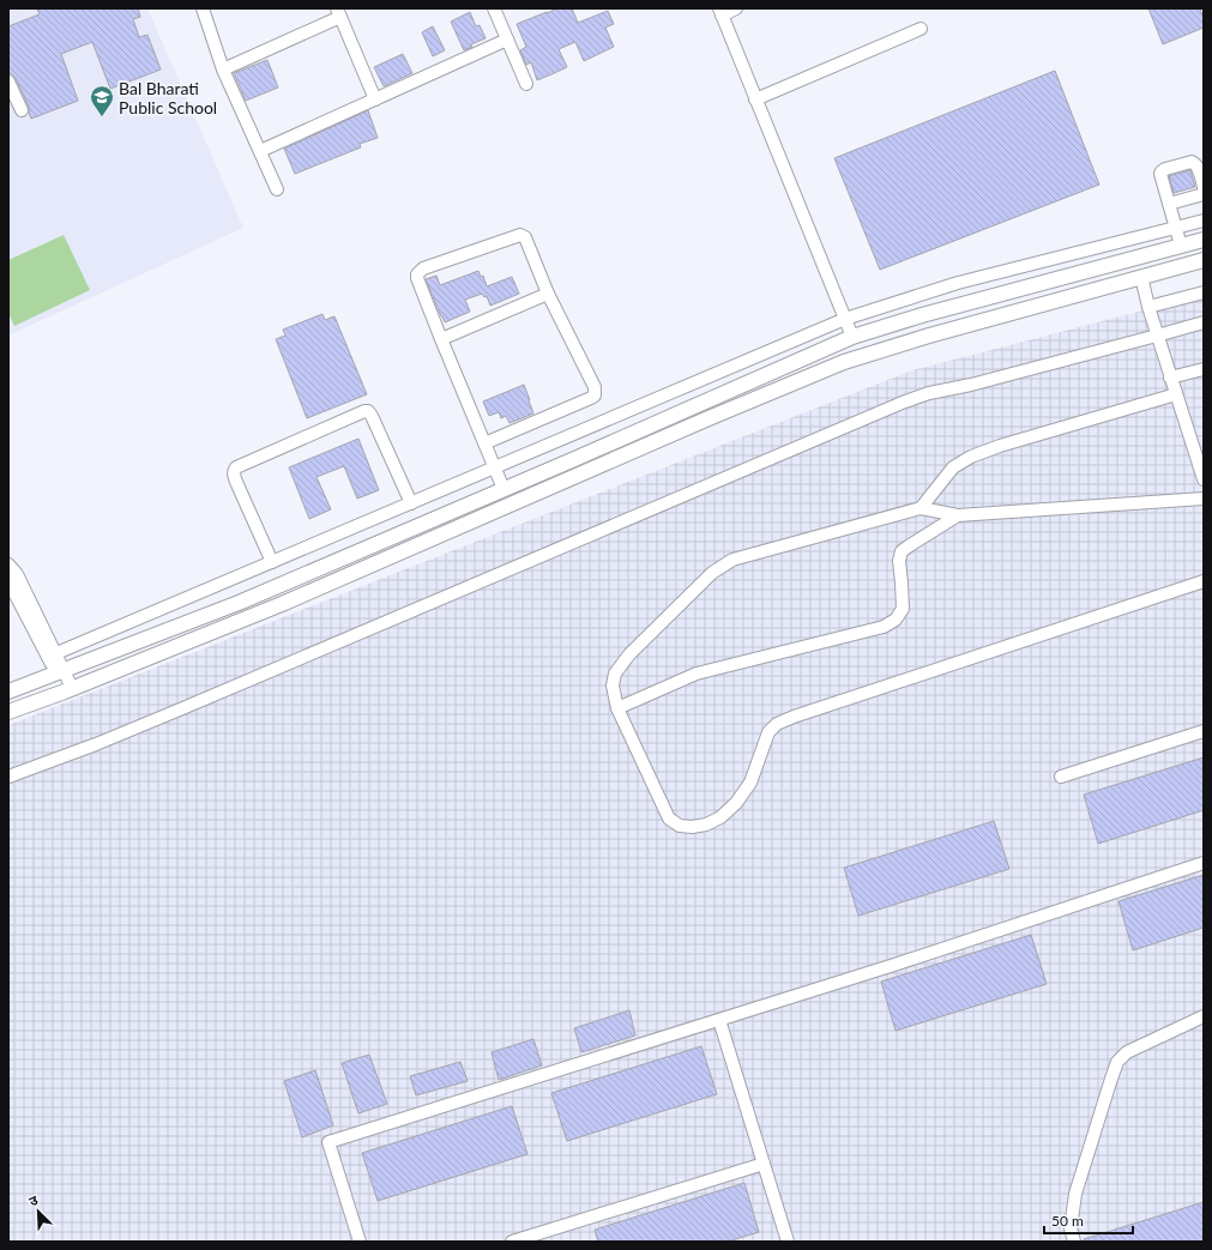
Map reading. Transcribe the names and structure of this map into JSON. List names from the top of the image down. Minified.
{"places":{"school or university":["Bal Bharati Public School"]},"scale_bar":"50 m","north":"top left"}
